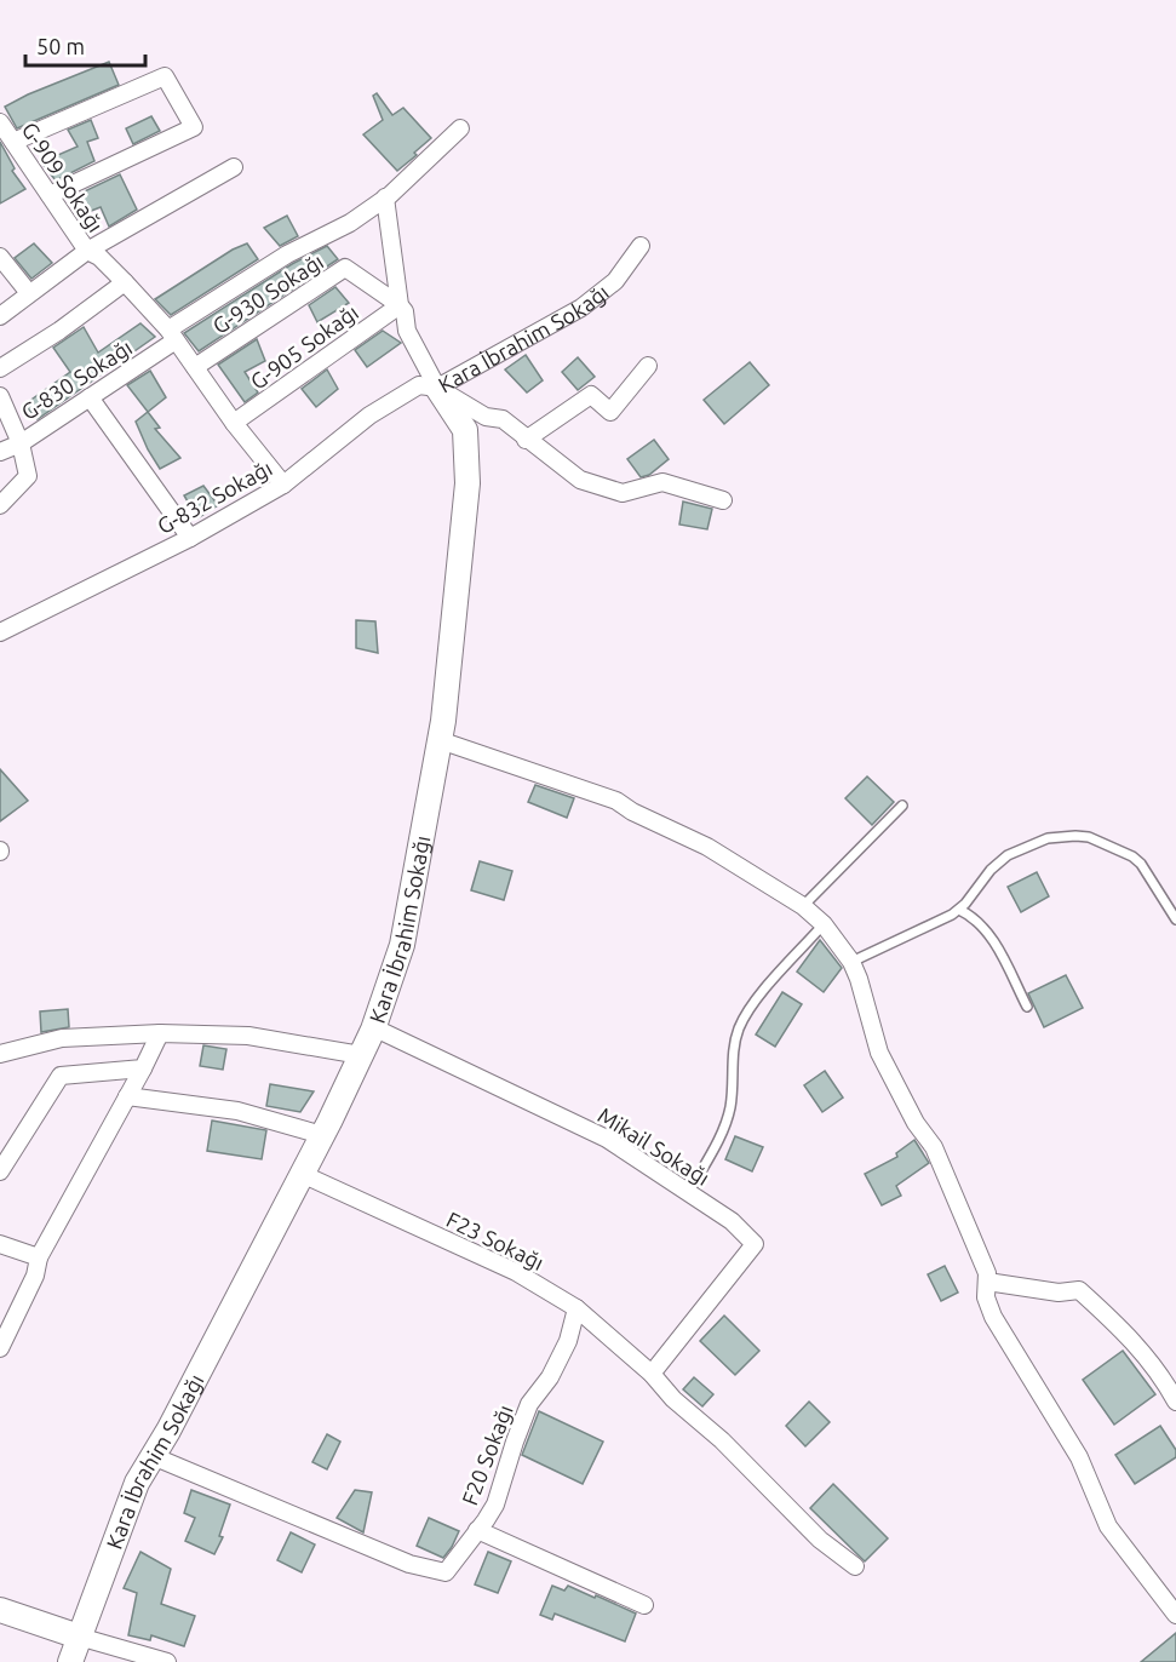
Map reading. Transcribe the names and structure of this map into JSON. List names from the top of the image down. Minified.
{"streets":{"street":["G-909 Sokağı","G-930 Sokağı","Kara İbrahim Sokağı","G-905 Sokağı","G-830 Sokağı","G-832 Sokağı","Mikail Sokağı","F23 Sokağı","F20 Sokağı"]},"crossings":[["G-909 Sokağı","G-830 Sokağı"],["G-930 Sokağı","G-905 Sokağı"],["Kara İbrahim Sokağı","G-832 Sokağı"],["Kara İbrahim Sokağı","Mikail Sokağı"],["Kara İbrahim Sokağı","F23 Sokağı"],["Kara İbrahim Sokağı","F20 Sokağı"],["Mikail Sokağı","F23 Sokağı"],["F23 Sokağı","F20 Sokağı"]],"scale_bar":"50 m"}
